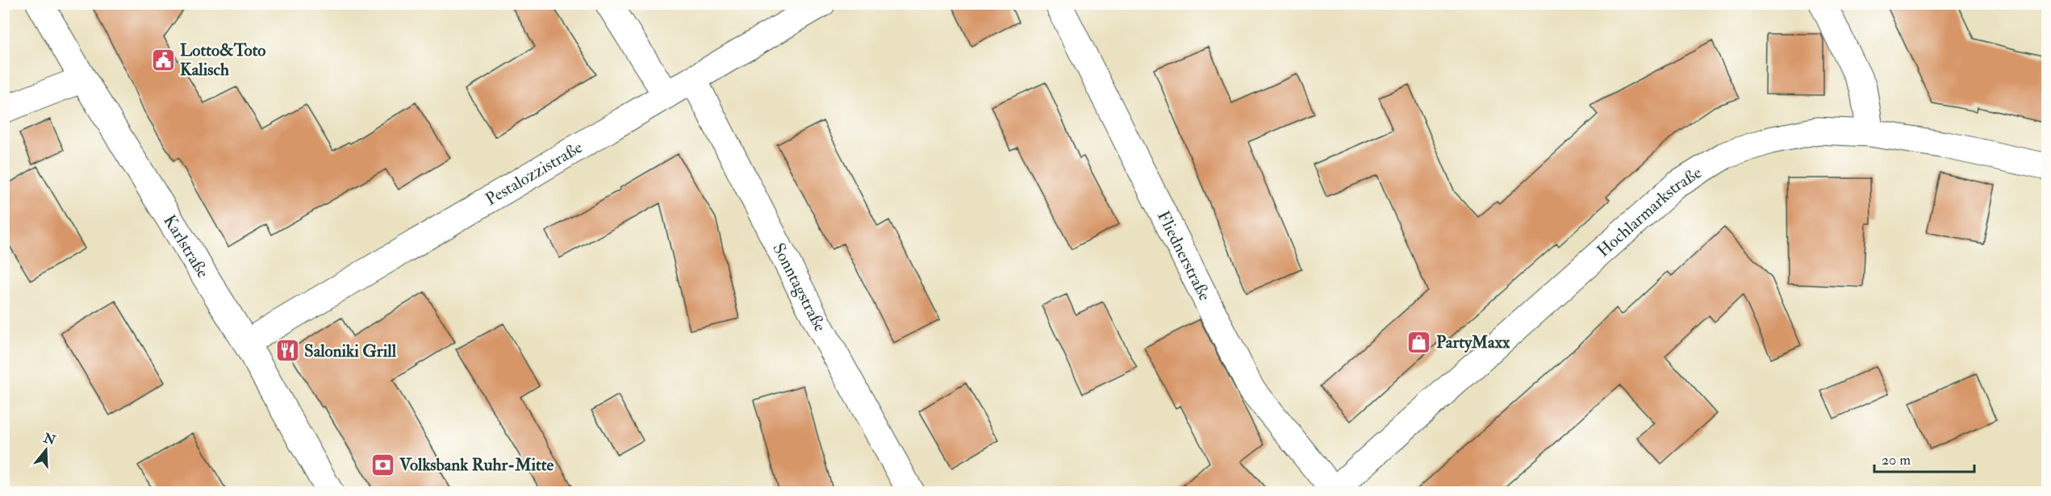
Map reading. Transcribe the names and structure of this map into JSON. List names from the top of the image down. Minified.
{"streets":{"street":["Pestalozzistraße","Hochlarmarkstraße","Karlstraße","Fliednerstraße","Sonntagstraße"]},"crossings":[["Pestalozzistraße","Karlstraße"],["Pestalozzistraße","Sonntagstraße"],["Hochlarmarkstraße","Fliednerstraße"]],"places":{"public building":["Lotto&Toto Kalisch"],"shop":["PartyMaxx"],"restaurant":["Saloniki Grill"],"bank":["Volksbank Ruhr-Mitte"]},"scale_bar":"20 m","north":"top"}
